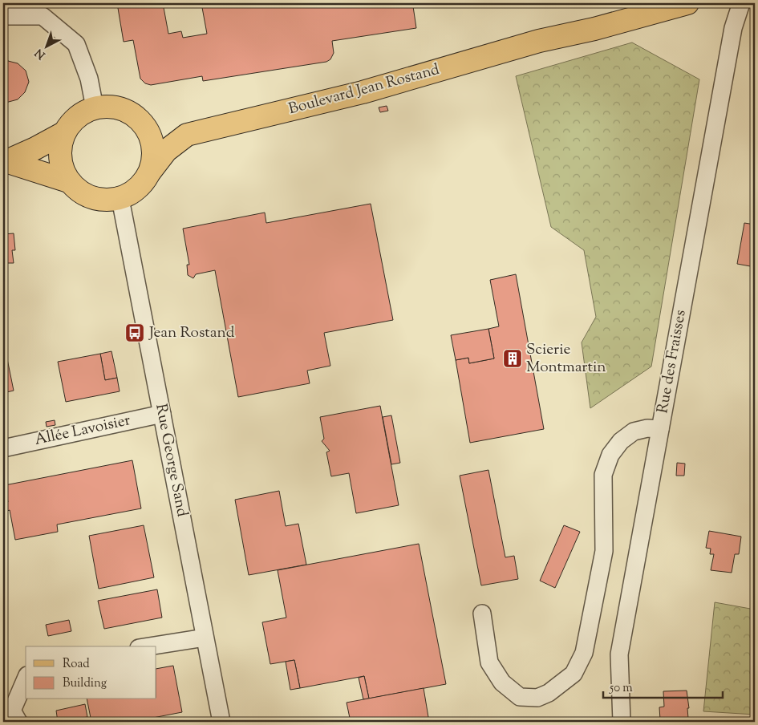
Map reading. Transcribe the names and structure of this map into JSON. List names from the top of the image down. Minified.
{"streets":{"main road":["Boulevard Jean Rostand"],"street":["Rue des Fraisses","Allée Lavoisier","Rue George Sand"]},"crossings":[["Allée Lavoisier","Rue George Sand"]],"places":{"bus stop":["Jean Rostand"],"building":["Scierie Montmartin"]},"legend":["Road","Building"],"scale_bar":"50 m","north":"bottom left"}
